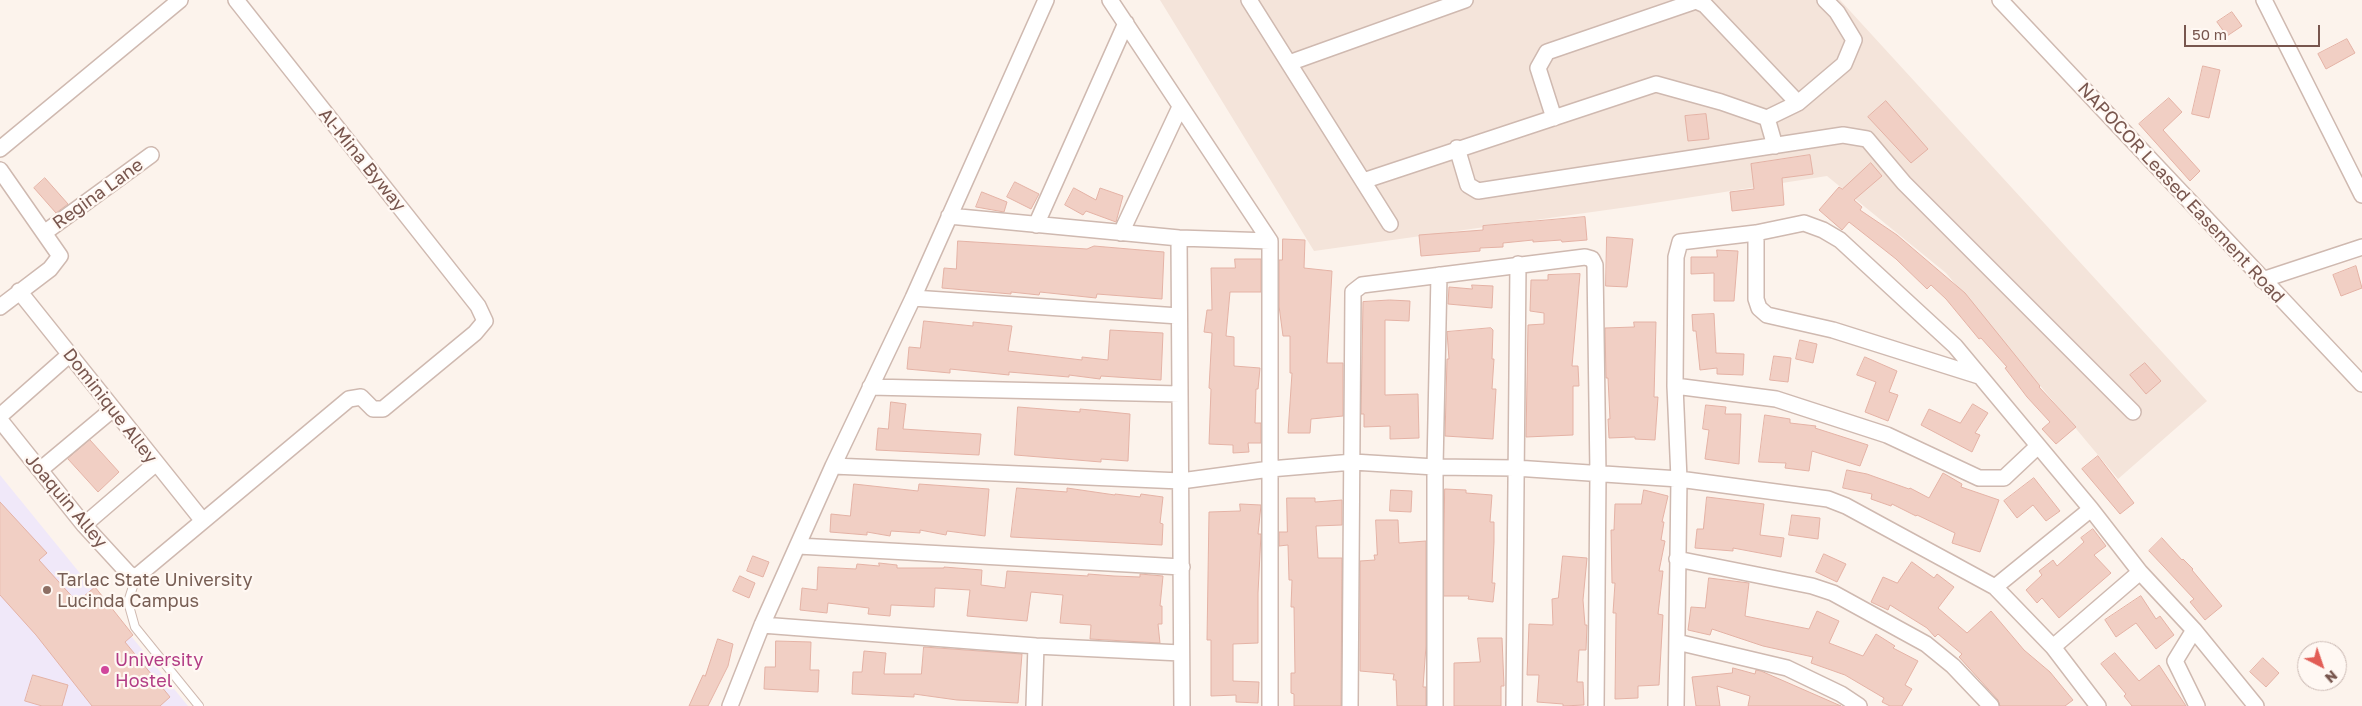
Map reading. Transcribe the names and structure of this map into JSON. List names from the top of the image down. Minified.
{"streets":{"street":["Al-Mina Byway","NAPOCOR Leased Easement Road","Regina Lane","Dominique Alley","Joaquin Alley"]},"crossings":[["Al-Mina Byway","Dominique Alley"]],"places":["Tarlac State University Lucinda Campus","University Hostel"],"scale_bar":"50 m","north":"bottom right"}
